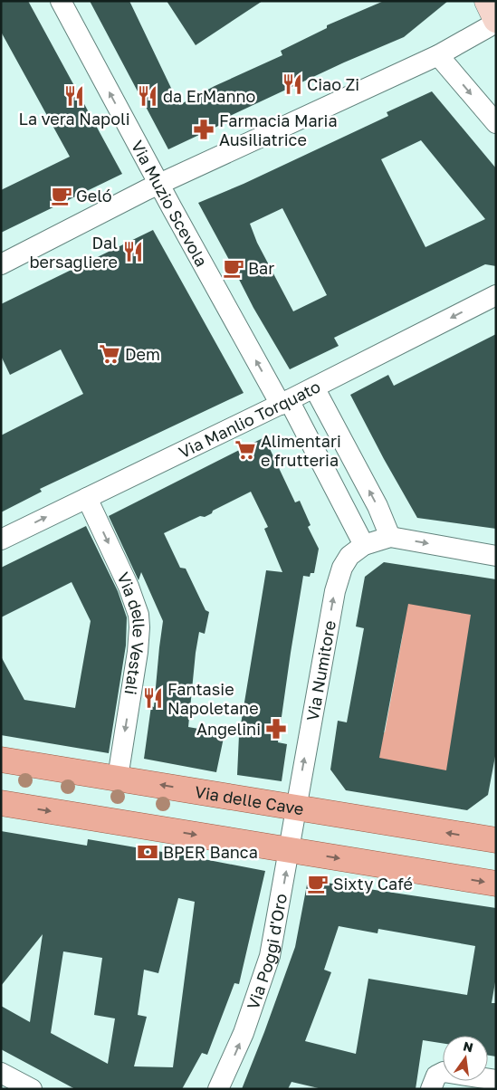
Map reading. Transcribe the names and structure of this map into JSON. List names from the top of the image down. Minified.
{"streets":{"main road":["Via delle Cave"],"street":["Via Muzio Scevola","Via Manlio Torquato","Via delle Vestali","Via Numitore","Via Poggi d'Oro"]},"crossings":[["Via Muzio Scevola","Via Manlio Torquato"],["Via Muzio Scevola","Via Numitore"],["Via Manlio Torquato","Via delle Vestali"],["Via delle Vestali","Via delle Cave"],["Via Numitore","Via delle Cave"],["Via Numitore","Via Poggi d'Oro"],["Via delle Cave","Via Poggi d'Oro"]],"one_way":["Via Muzio Scevola","Via delle Vestali","Via Numitore","Via Poggi d'Oro"],"places":{"restaurant":["Ciao Zi","La vera Napoli","da ErManno","Dal bersagliere","Fantasie Napoletane"],"pharmacy":["Farmacia Maria Ausiliatrice","Angelini"],"cafe":["Geló","Bar","Sixty Café"],"supermarket":["Dem","Alimentari e frutteria"],"bank":["BPER Banca"]},"north":"top"}
